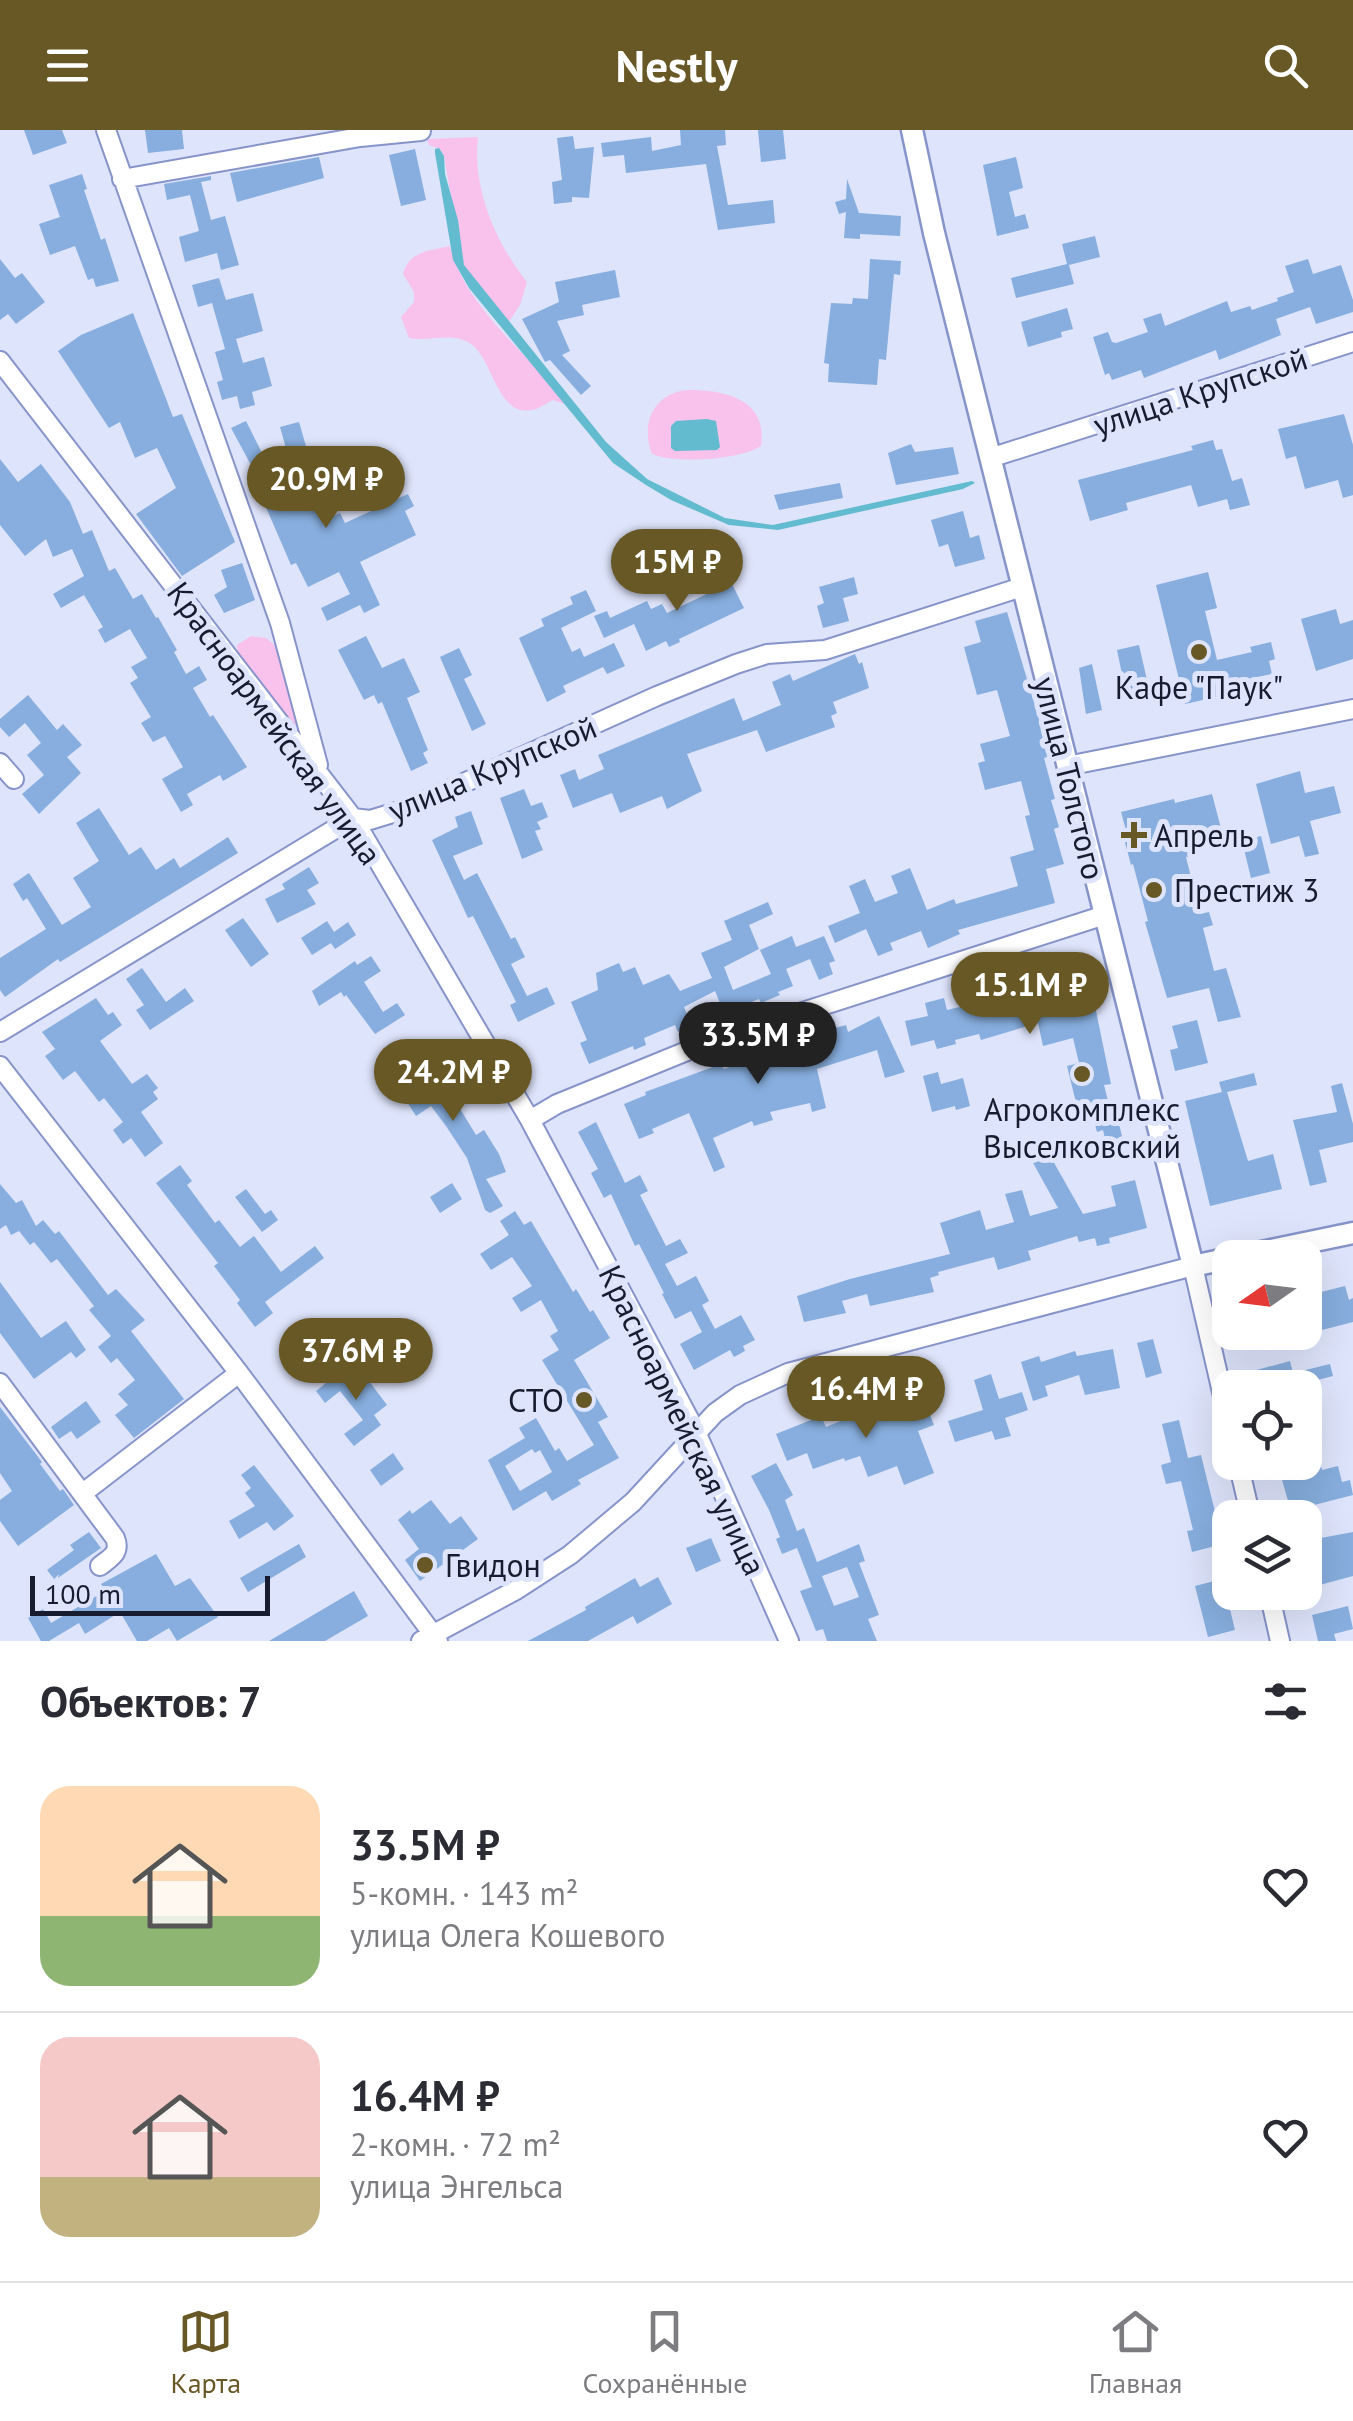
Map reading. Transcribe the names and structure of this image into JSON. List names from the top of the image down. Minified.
{"streets":{"main road":["улица Толстого"],"street":["улица Крупской","Красноармейская улица"]},"crossings":[["улица Крупской","Красноармейская улица"],["улица Крупской","улица Толстого"]],"places":{"other":["Кафе \"Паук\"","Престиж 3","Агрокомплекс Выселковский","СТО","Гвидон"],"health":["Апрель"]},"scale_bar":"100 m","north":"left","page":{"header":"Nestly","price":["20.9M ₽","15M ₽","15.1M ₽","33.5M ₽","24.2M ₽","37.6M ₽","16.4M ₽"],"scale":"100 m","heading":"Объектов: 7","list":[{"name":"33.5M ₽","note":"5-комн. · 143 m² · улица Олега Кошевого"},{"name":"16.4M ₽","note":"2-комн. · 72 m² · улица Энгельса"}],"tabs":["Карта","Сохранённые","Главная"]}}
